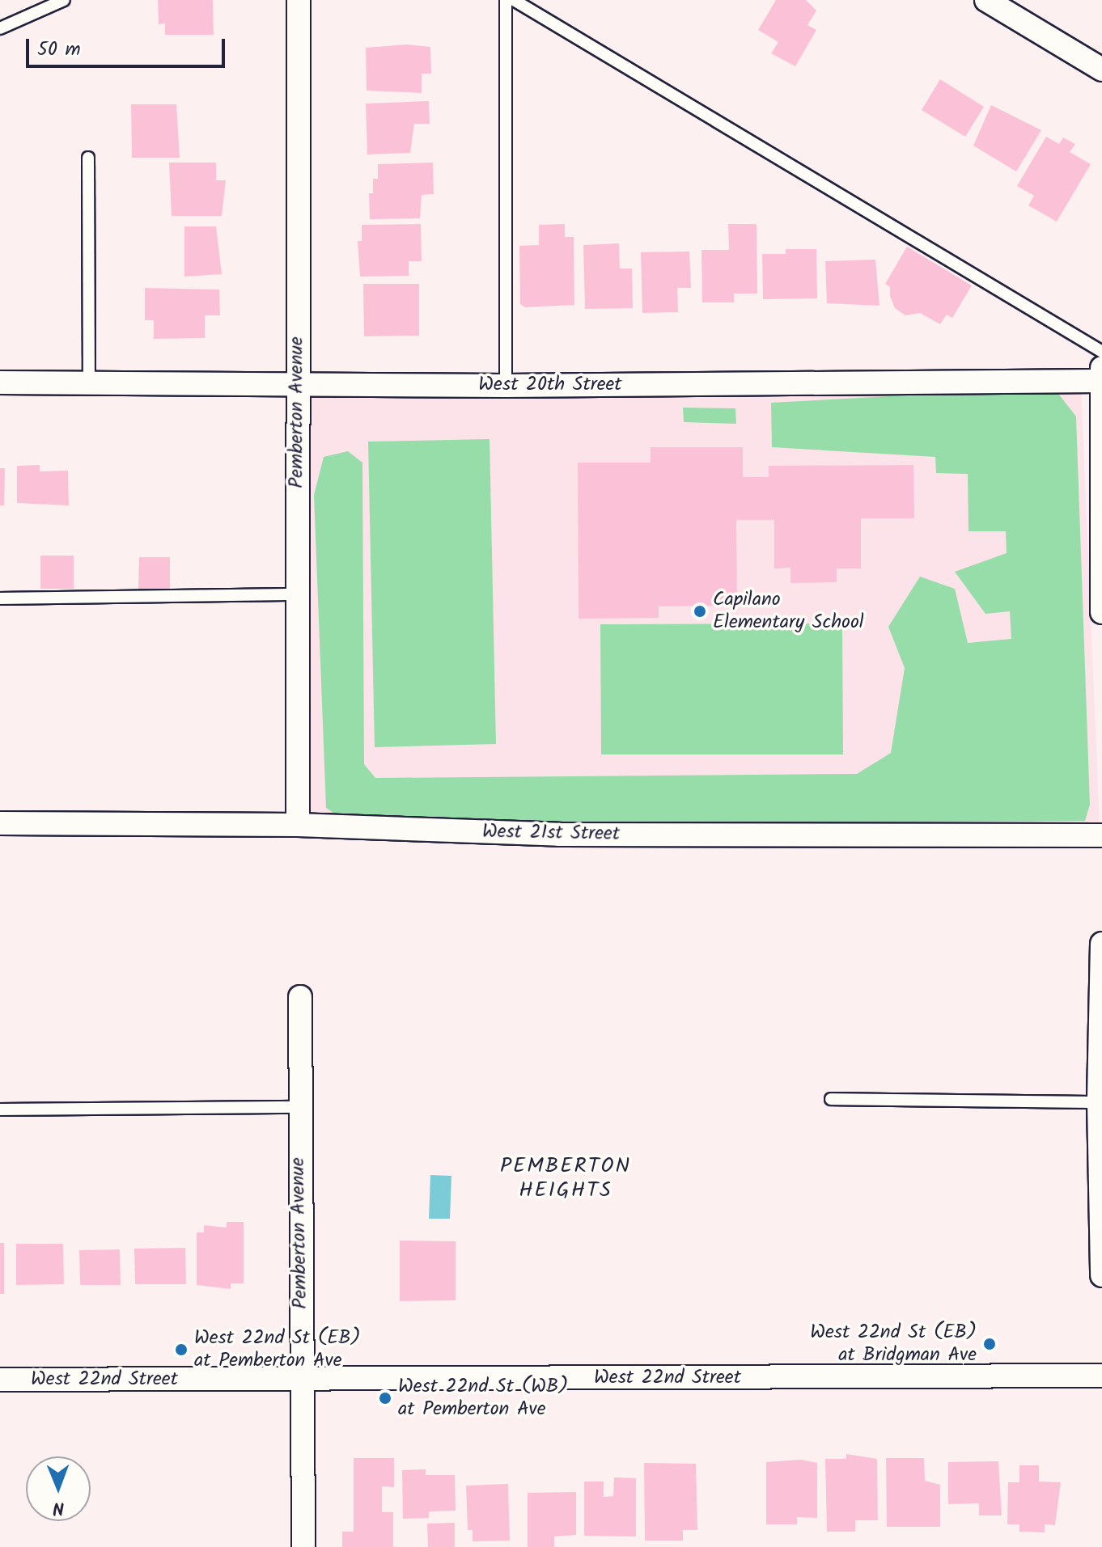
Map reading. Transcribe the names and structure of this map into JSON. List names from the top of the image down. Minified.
{"streets":{"street":["West 20th Street","Pemberton Avenue","West 21st Street","West 22nd Street"]},"crossings":[["West 20th Street","Pemberton Avenue"],["Pemberton Avenue","West 21st Street"],["Pemberton Avenue","West 22nd Street"]],"districts":["PEMBERTON HEIGHTS"],"places":["Capilano Elementary School","West 22nd St (EB) at Bridgman Ave","West 22nd St (EB) at Pemberton Ave","West 22nd St (WB) at Pemberton Ave"],"scale_bar":"50 m","north":"bottom"}
